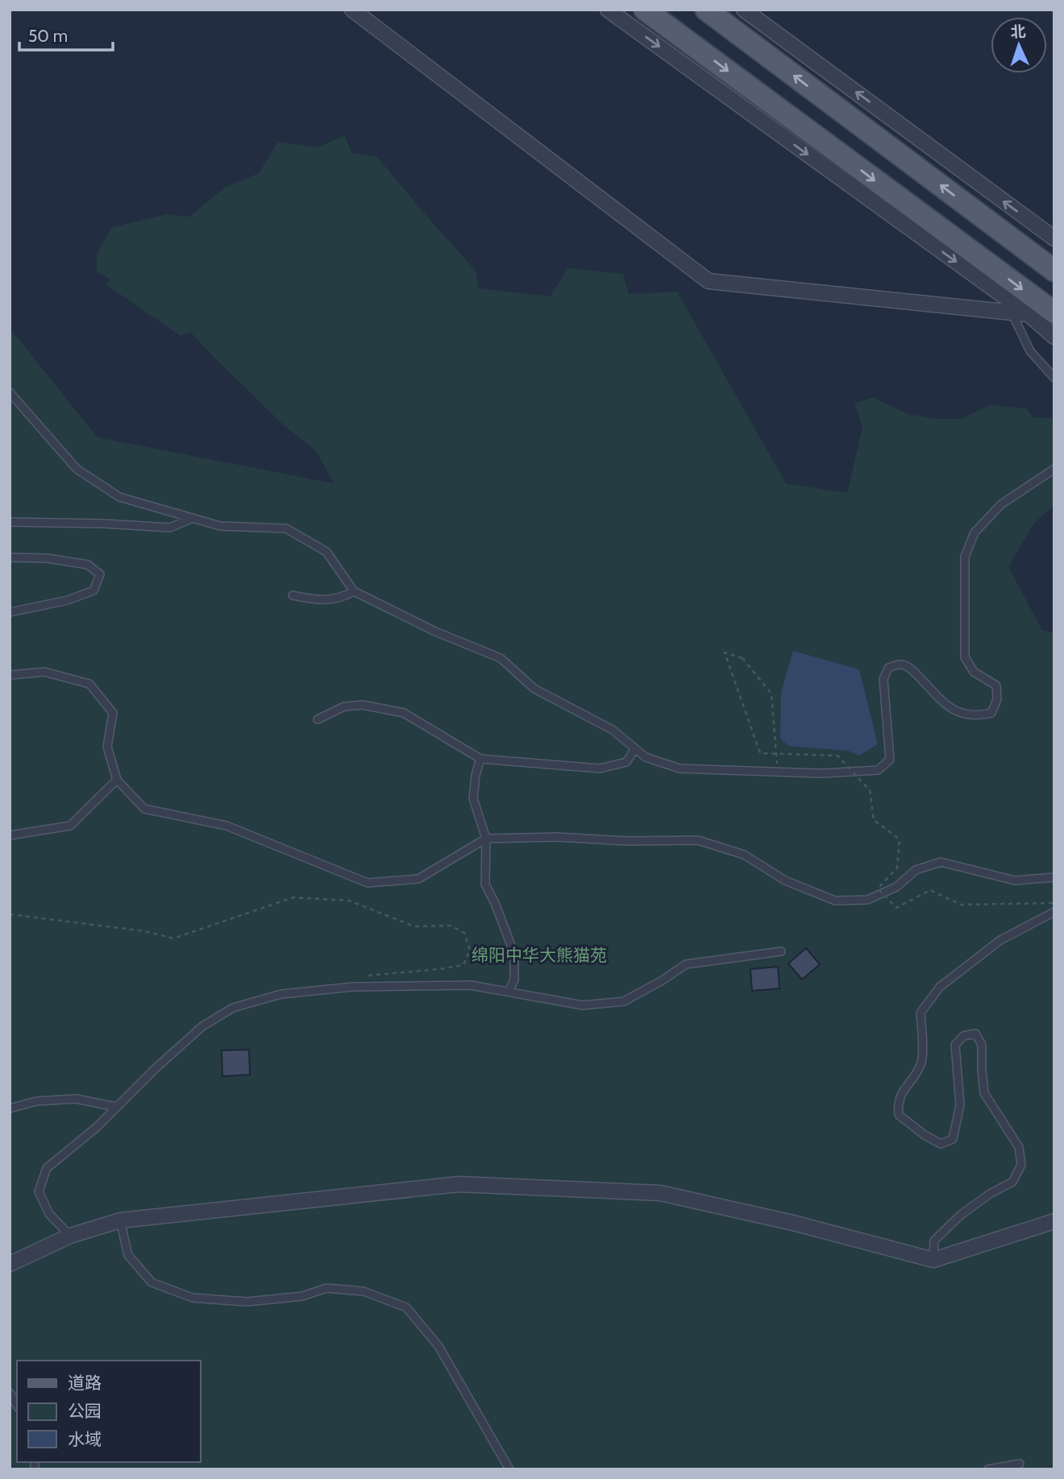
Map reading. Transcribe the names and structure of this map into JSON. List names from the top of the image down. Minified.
{"parks":["绵阳中华大熊猫苑"],"legend":["道路","公园","水域"],"scale_bar":"50 m","north":"top"}
